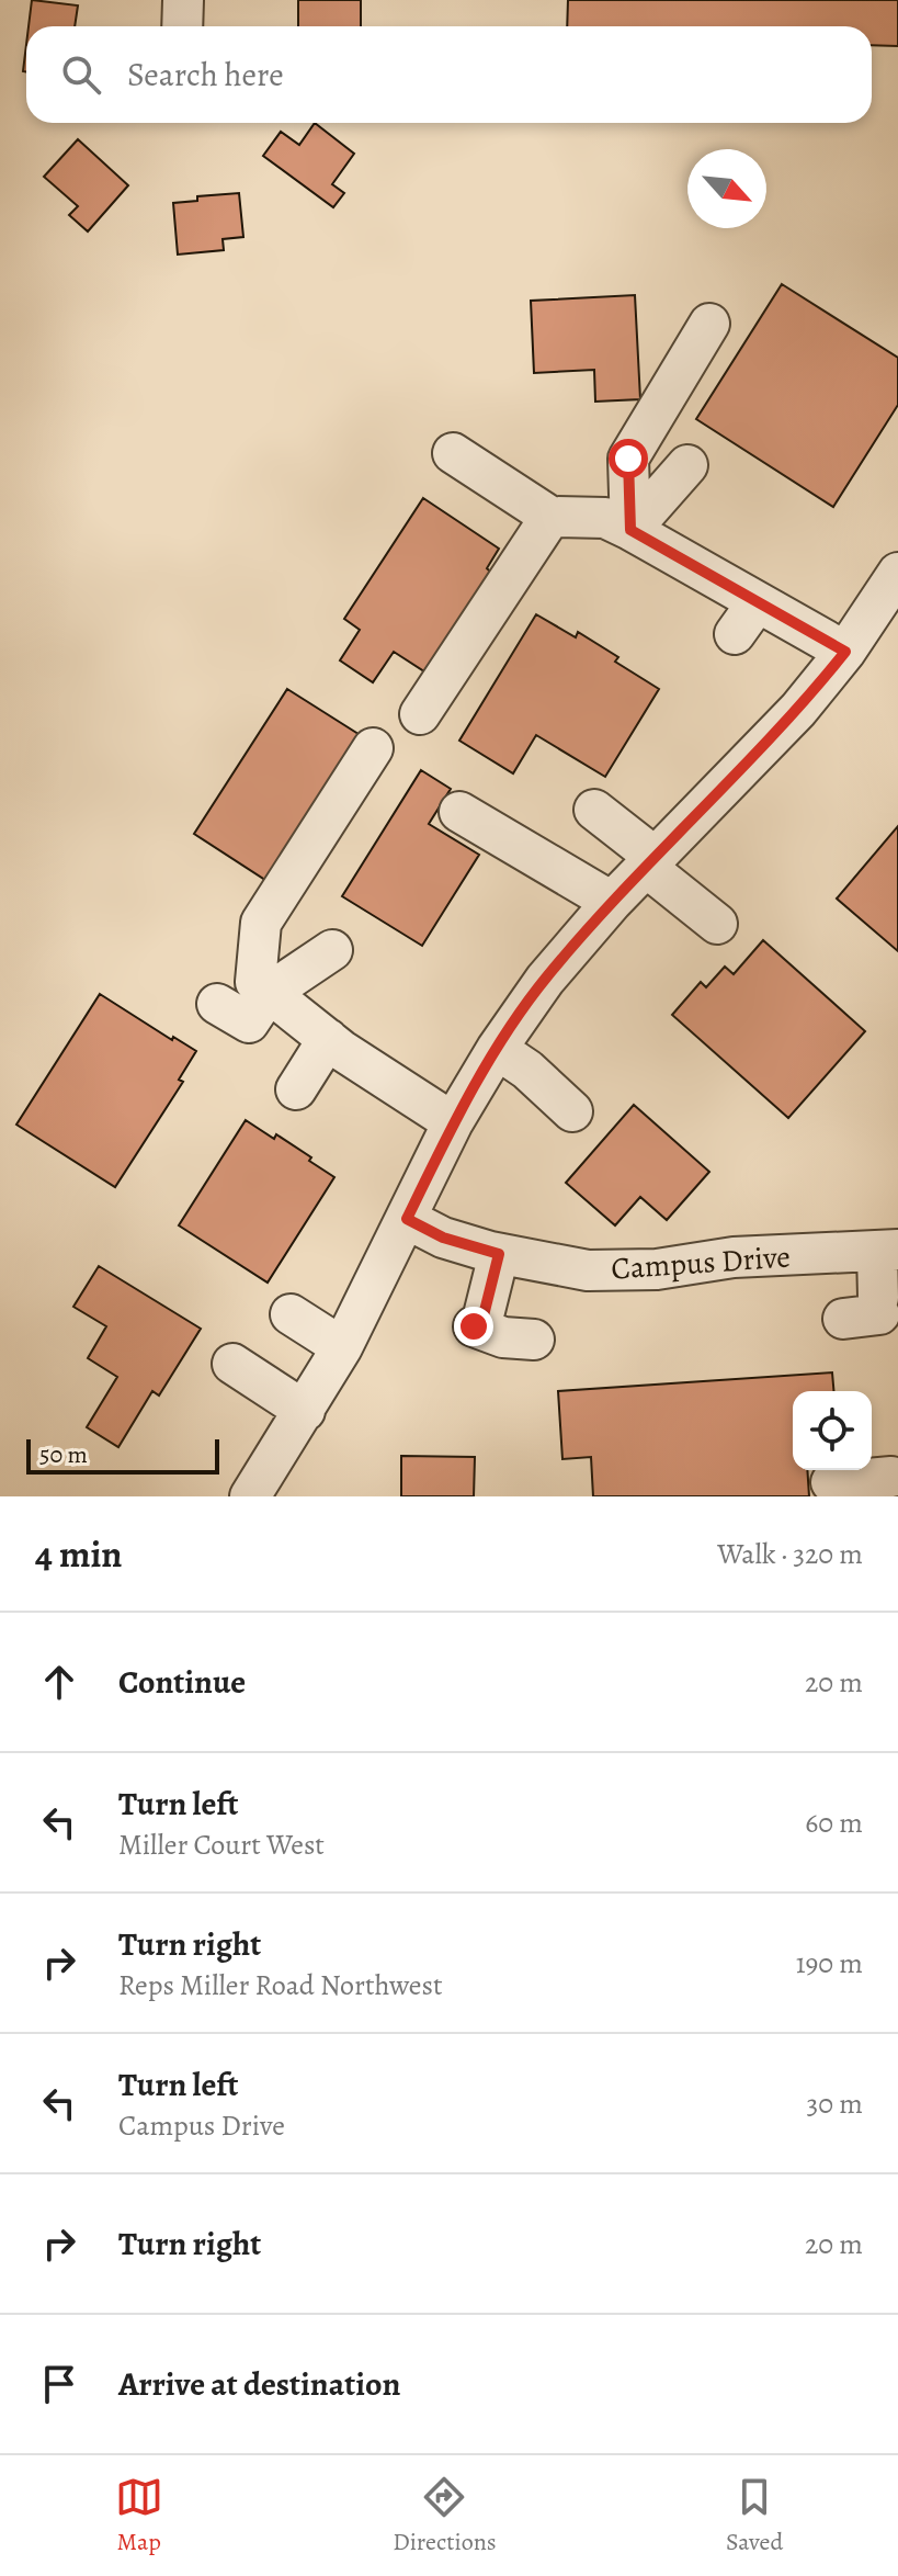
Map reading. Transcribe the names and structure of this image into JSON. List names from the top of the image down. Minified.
{"streets":{"street":["Campus Drive"]},"scale_bar":"50 m","north":"bottom right","page":{"search":"Search here","scale":"50 m","heading":["4 min","Walk · 320 m"],"list":[["Continue","20 m"],["Turn left","Miller Court West","60 m"],["Turn right","Reps Miller Road Northwest","190 m"],["Turn left","Campus Drive","30 m"],["Turn right","20 m"],"Arrive at destination"],"nav":["Map","Directions","Saved"]}}
